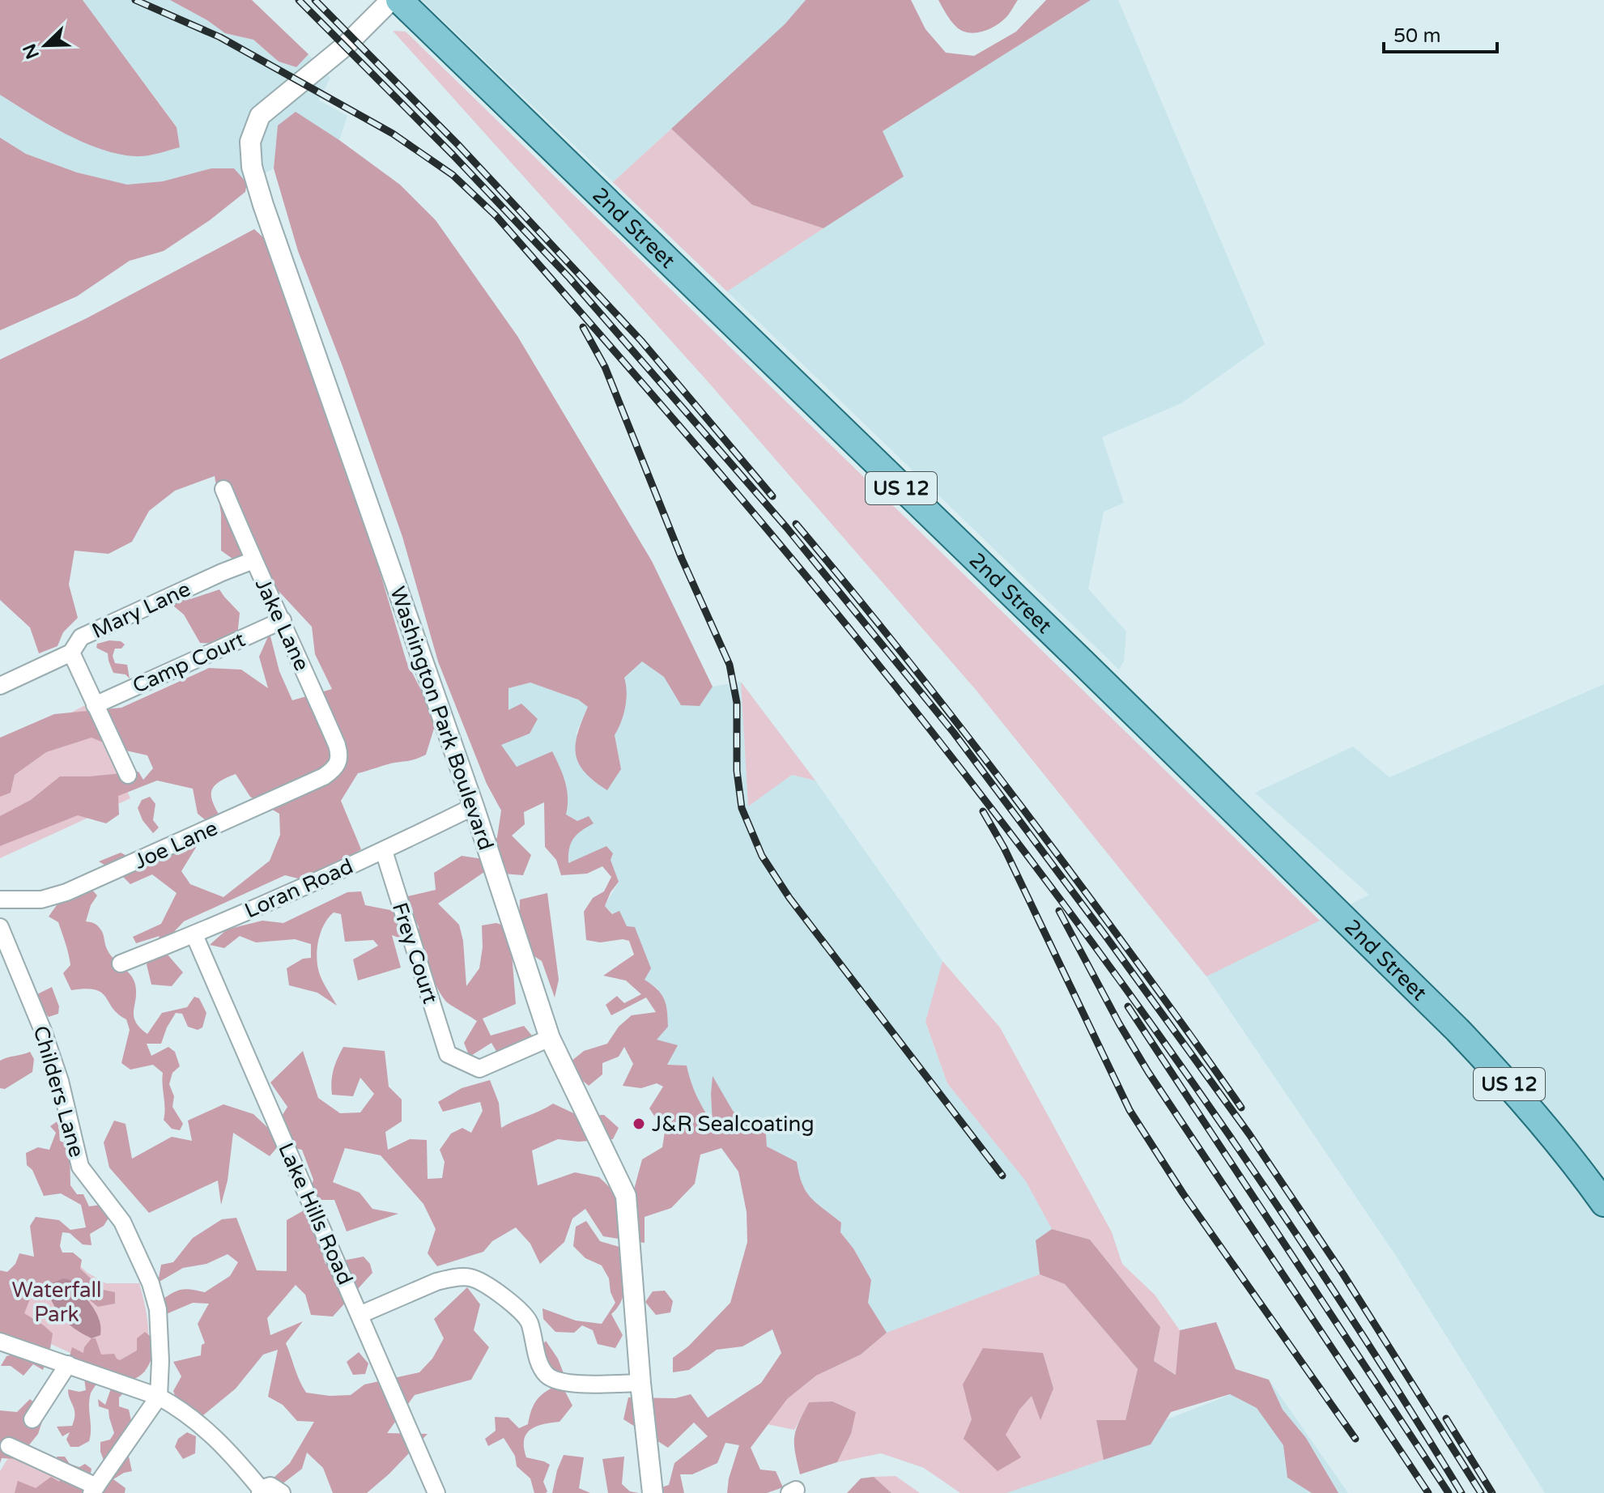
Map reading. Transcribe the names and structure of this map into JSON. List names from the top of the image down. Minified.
{"streets":{"main road":["2nd Street","US 12"],"street":["Mary Lane","Jake Lane","Camp Court","Washington Park Boulevard","Joe Lane","Loran Road","Frey Court","Childers Lane","Lake Hills Road"]},"crossings":[["Mary Lane","Jake Lane"],["Jake Lane","Camp Court"],["Jake Lane","Joe Lane"],["Washington Park Boulevard","Loran Road"],["Washington Park Boulevard","Frey Court"],["Loran Road","Frey Court"],["Loran Road","Lake Hills Road"]],"parks":["Waterfall Park"],"places":["J&R Sealcoating"],"scale_bar":"50 m","north":"bottom left"}
